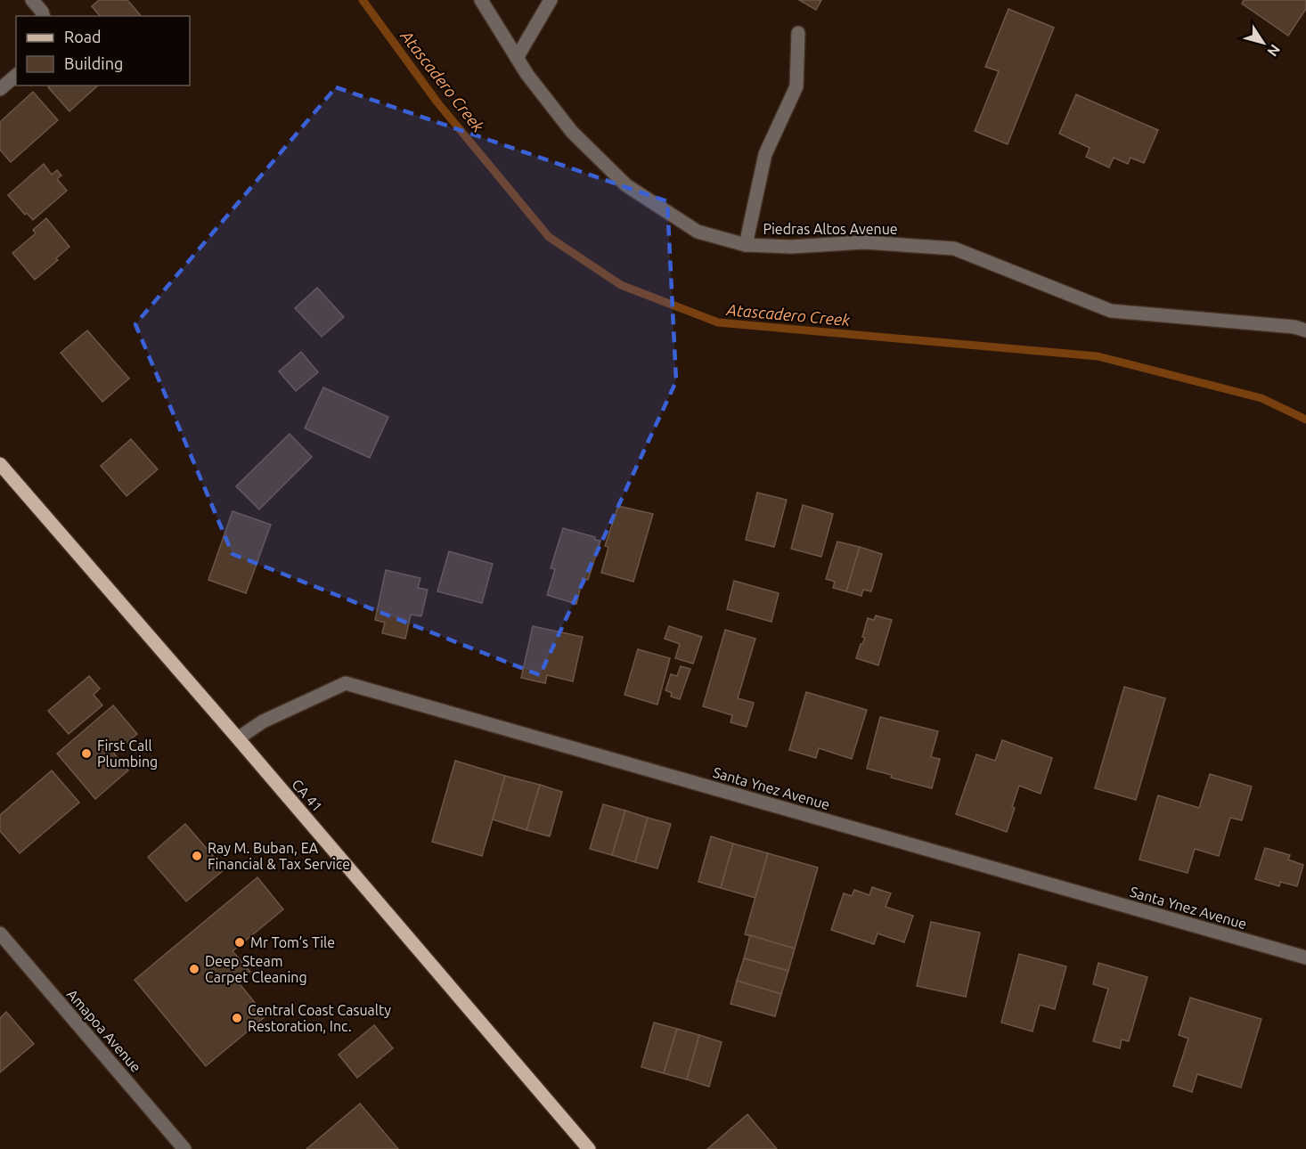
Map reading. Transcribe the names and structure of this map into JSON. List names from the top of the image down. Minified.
{"streets":{"main road":["CA 41"],"street":["Piedras Altos Avenue","Santa Ynez Avenue","Amapoa Avenue"]},"crossings":[["Santa Ynez Avenue","CA 41"]],"water":["Atascadero Creek"],"places":["First Call Plumbing","Ray M. Buban, EA Financial & Tax Service","Mr Tom’s Tile","Deep Steam Carpet Cleaning","Central Coast Casualty Restoration, Inc."],"legend":["Road","Building"],"north":"bottom right"}
